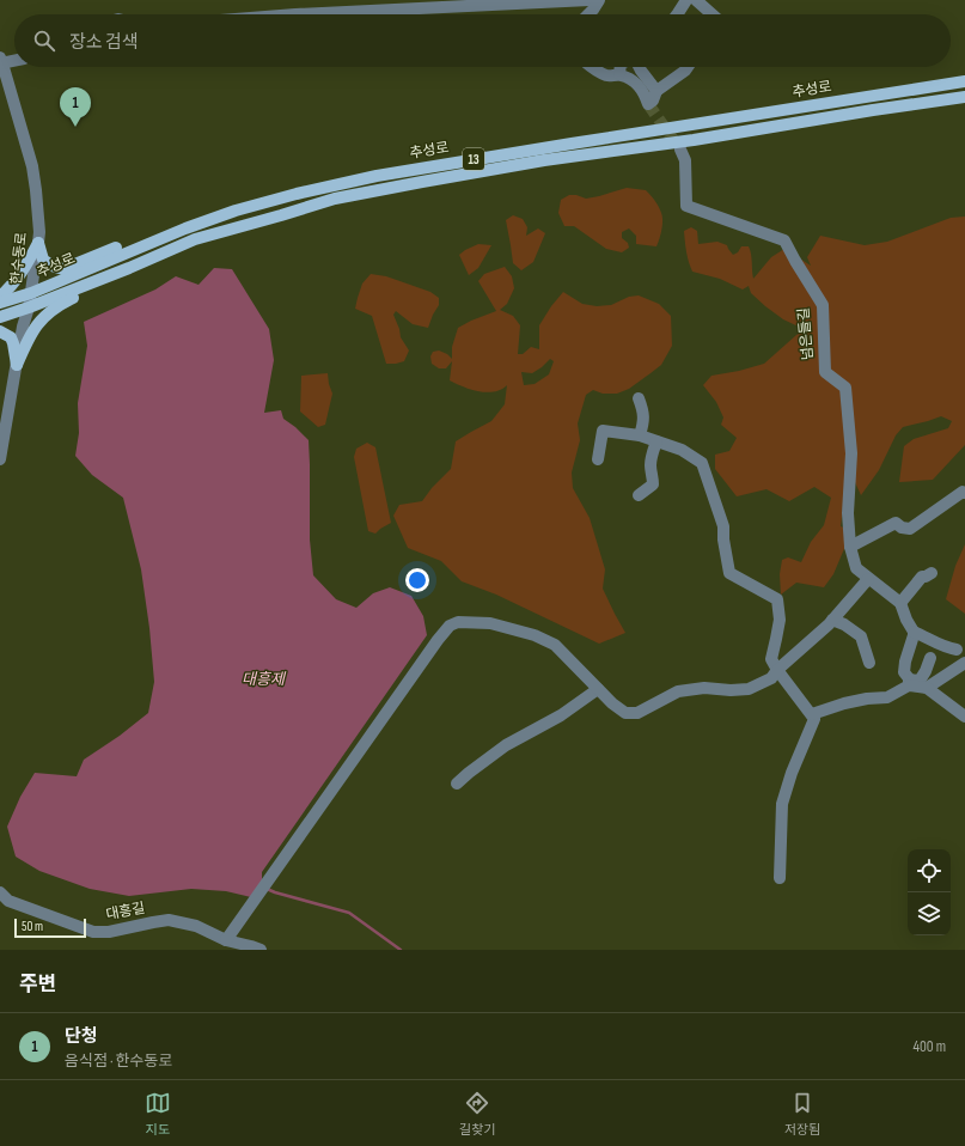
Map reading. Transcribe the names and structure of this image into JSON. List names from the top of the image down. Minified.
{"streets":{"main road":["추성로","13"],"street":["한수동로","넘은들길","대흥길"]},"crossings":[["추성로","한수동로"]],"water":["대흥제"],"scale_bar":"50 m","page":{"search":"장소 검색","pins":"1","scale":"50 m","heading":"주변","list":[{"mark":"1","name":"단청","note":"음식점 · 한수동로","value":"400 m"}],"nav":["지도","길찾기","저장됨"]}}
